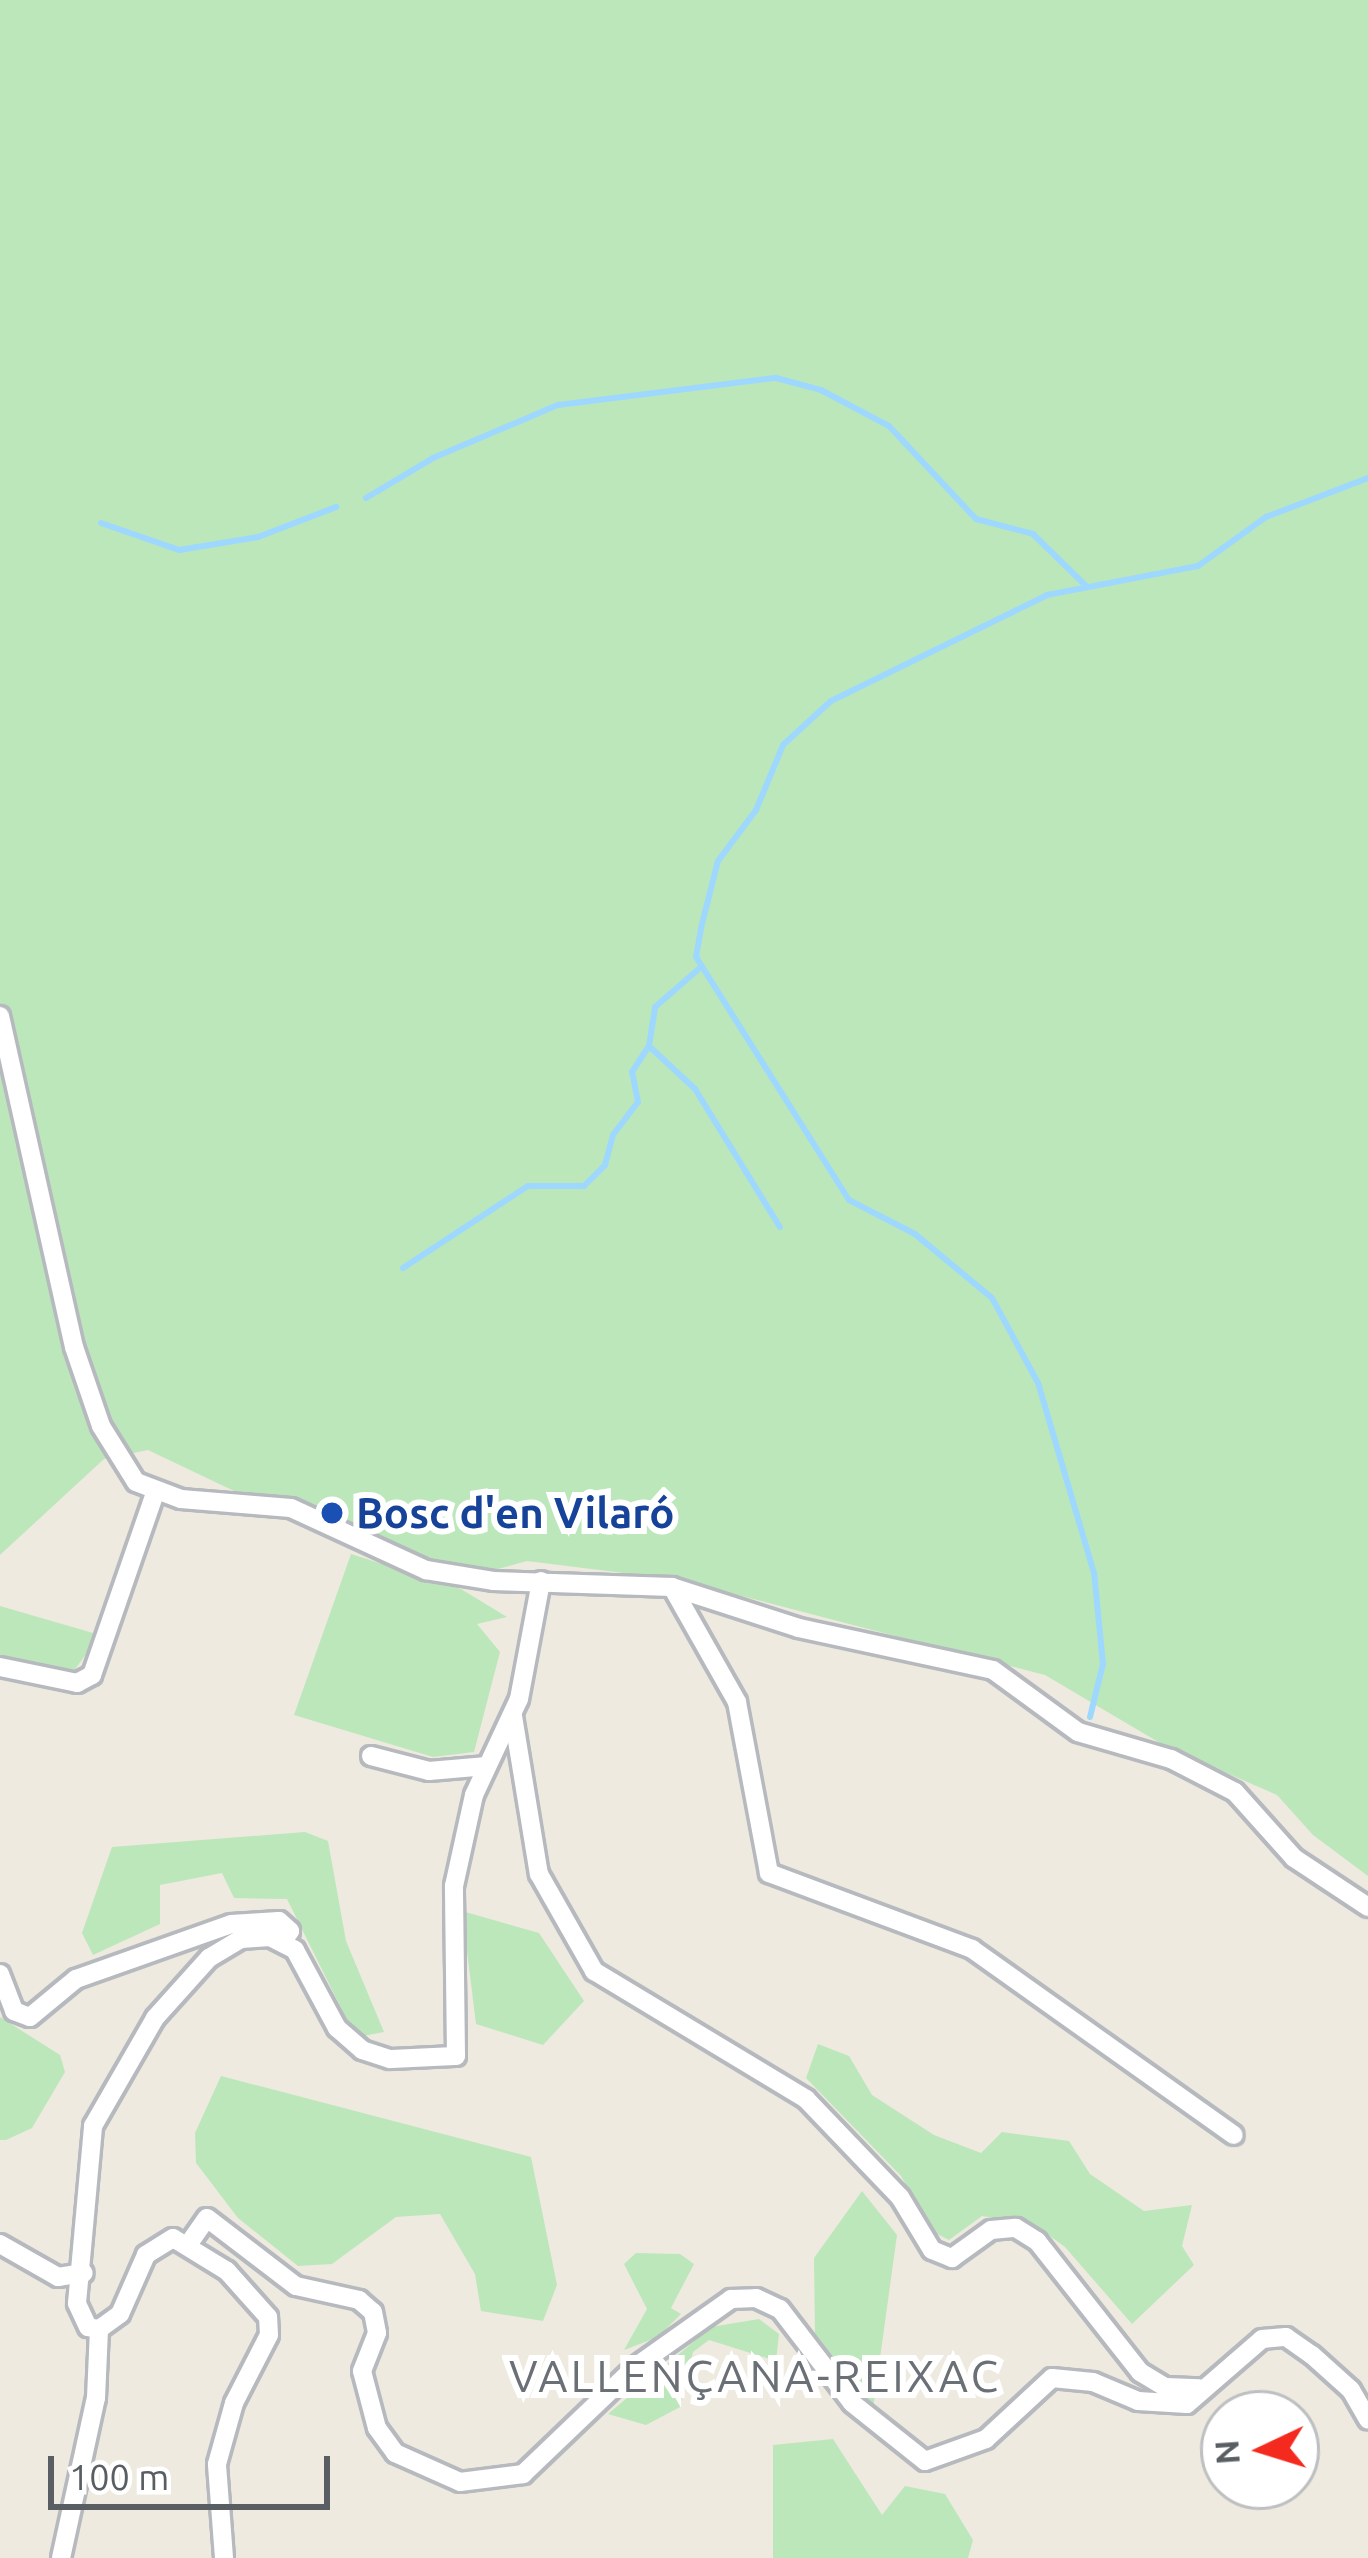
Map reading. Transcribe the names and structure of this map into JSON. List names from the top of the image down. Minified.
{"districts":["VALLENÇANA-REIXAC"],"places":["Bosc d'en Vilaró"],"scale_bar":"100 m","north":"left"}
